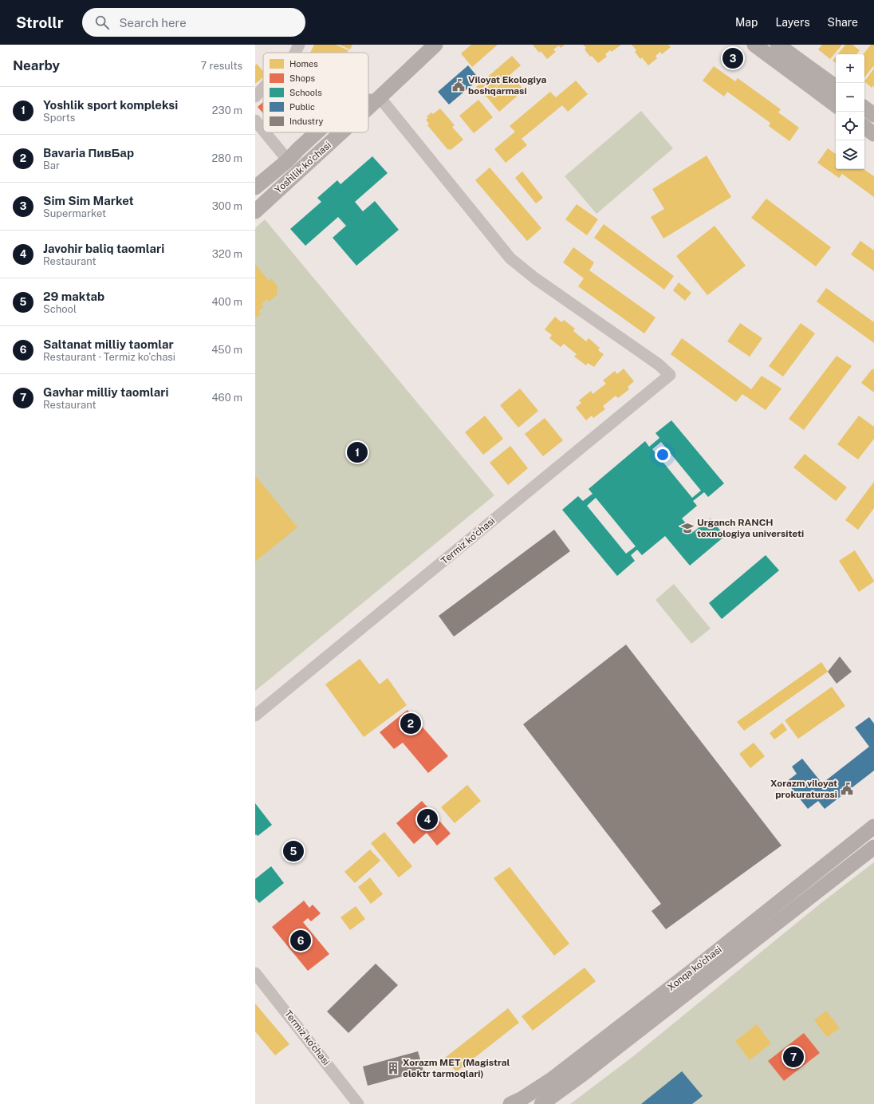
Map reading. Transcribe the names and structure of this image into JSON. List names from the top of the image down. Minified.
{"streets":{"main road":["Yoshllik ko'chasi","Xonqa ko'chasi"],"street":["Termiz ko'chasi"]},"crossings":[["Yoshllik ko'chasi","Termiz ko'chasi"]],"places":{"public building":["Viloyat Ekologiya boshqarmasi","Xorazm viloyat prokuraturasi"],"school or university":["Urganch RANCH texnologiya universiteti"],"building":["Xorazm MET (Magistral elektr tarmoqlari)"]},"legend":["Homes","Shops","Schools","Public","Industry"],"page":{"header":"Strollr","search":"Search here","nav":["Map","Layers","Share"],"heading":["Nearby","7 results"],"pins":["3","1","2","4","5","6","7"],"map_buttons":["+","−"],"list":[{"mark":"1","name":"Yoshlik sport kompleksi","note":"Sports","value":"230 m"},{"mark":"2","name":"Bavaria ПивБар","note":"Bar","value":"280 m"},{"mark":"3","name":"Sim Sim Market","note":"Supermarket","value":"300 m"},{"mark":"4","name":"Javohir baliq taomlari","note":"Restaurant","value":"320 m"},{"mark":"5","name":"29 maktab","note":"School","value":"400 m"},{"mark":"6","name":"Saltanat milliy taomlar","note":"Restaurant · Termiz ko'chasi","value":"450 m"},{"mark":"7","name":"Gavhar milliy taomlari","note":"Restaurant","value":"460 m"}]}}
